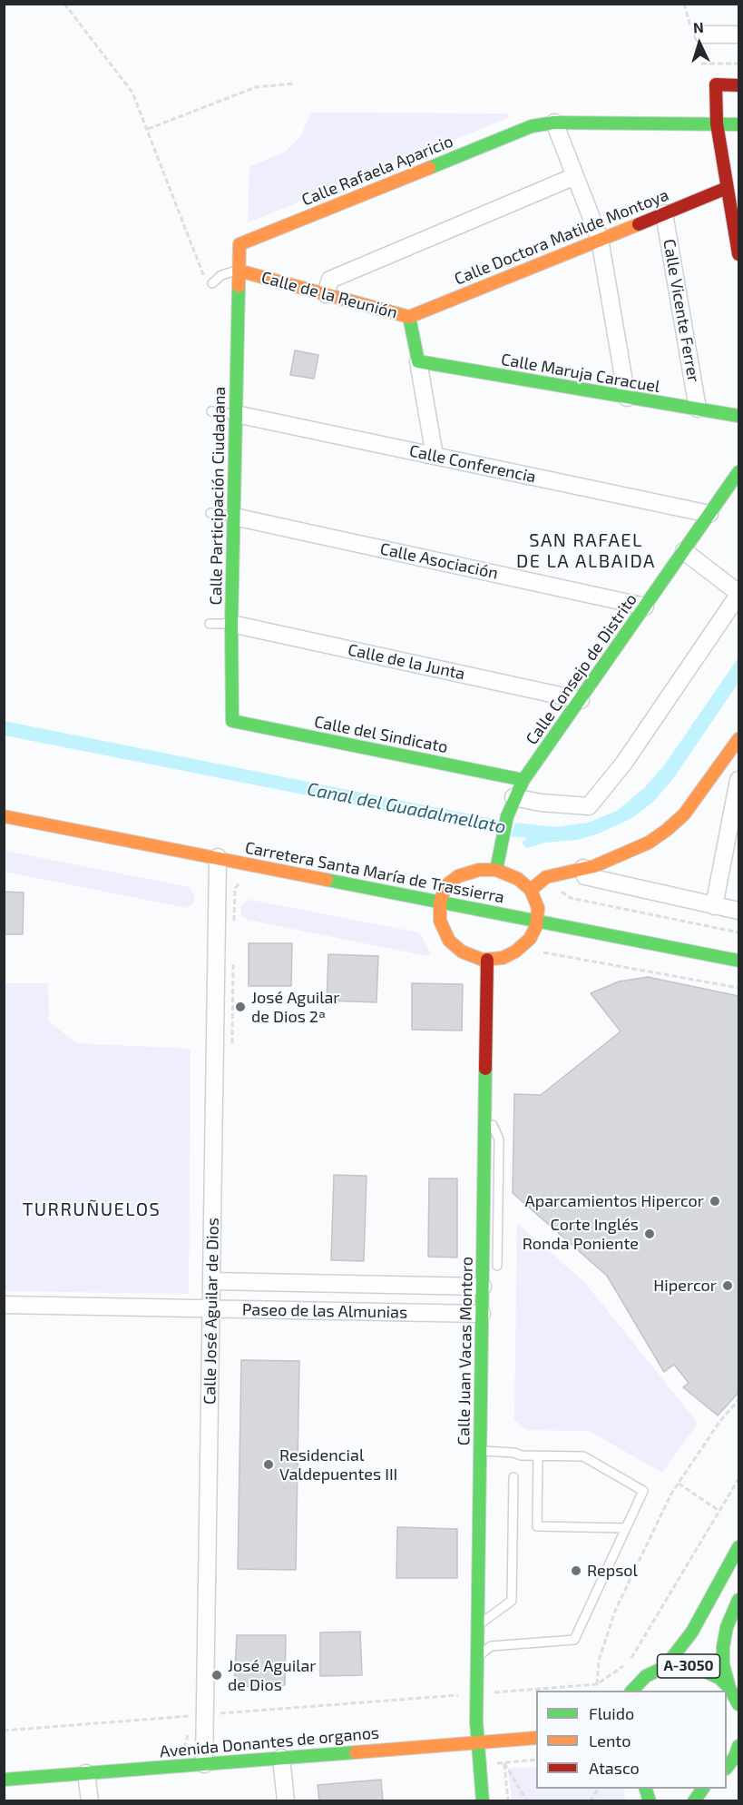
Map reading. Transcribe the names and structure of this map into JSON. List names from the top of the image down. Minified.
{"streets":{"main road":["Calle Rafaela Aparicio","Calle Doctora Matilde Montoya","Calle de la Reunión","Calle Maruja Caracuel","Calle Participación Ciudadana","Calle Consejo de Distrito","Calle del Sindicato","Carretera Santa María de Trassierra","Calle Juan Vacas Montoro","A-3050","Avenida Donantes de organos"],"street":["Calle Vicente Ferrer","Calle Conferencia","Calle Asociación","Calle de la Junta","Calle José Aguilar de Dios","Paseo de las Almunias"]},"crossings":[["Calle Rafaela Aparicio","Calle de la Reunión"],["Calle Rafaela Aparicio","Calle Participación Ciudadana"],["Calle Doctora Matilde Montoya","Calle de la Reunión"],["Calle Doctora Matilde Montoya","Calle Vicente Ferrer"],["Calle de la Reunión","Calle Maruja Caracuel"],["Calle de la Reunión","Calle Conferencia"],["Calle de la Reunión","Calle Participación Ciudadana"],["Calle Vicente Ferrer","Calle Maruja Caracuel"],["Calle Conferencia","Calle Participación Ciudadana"],["Calle Conferencia","Calle Consejo de Distrito"],["Calle Participación Ciudadana","Calle Asociación"],["Calle Participación Ciudadana","Calle de la Junta"],["Calle Participación Ciudadana","Calle del Sindicato"],["Calle Asociación","Calle Consejo de Distrito"],["Calle de la Junta","Calle Consejo de Distrito"],["Calle Consejo de Distrito","Calle del Sindicato"],["Carretera Santa María de Trassierra","Calle José Aguilar de Dios"],["Calle José Aguilar de Dios","Paseo de las Almunias"],["Calle José Aguilar de Dios","Avenida Donantes de organos"],["Paseo de las Almunias","Calle Juan Vacas Montoro"],["Calle Juan Vacas Montoro","Avenida Donantes de organos"]],"districts":["SAN RAFAEL DE LA ALBAIDA","TURRUÑUELOS"],"water":["Canal del Guadalmellato"],"places":["José Aguilar de Dios 2ª","Aparcamientos Hipercor","Corte Inglés Ronda Poniente","Hipercor","Residencial Valdepuentes III","Repsol","José Aguilar de Dios"],"legend":["Fluido","Lento","Atasco"],"north":"top"}
